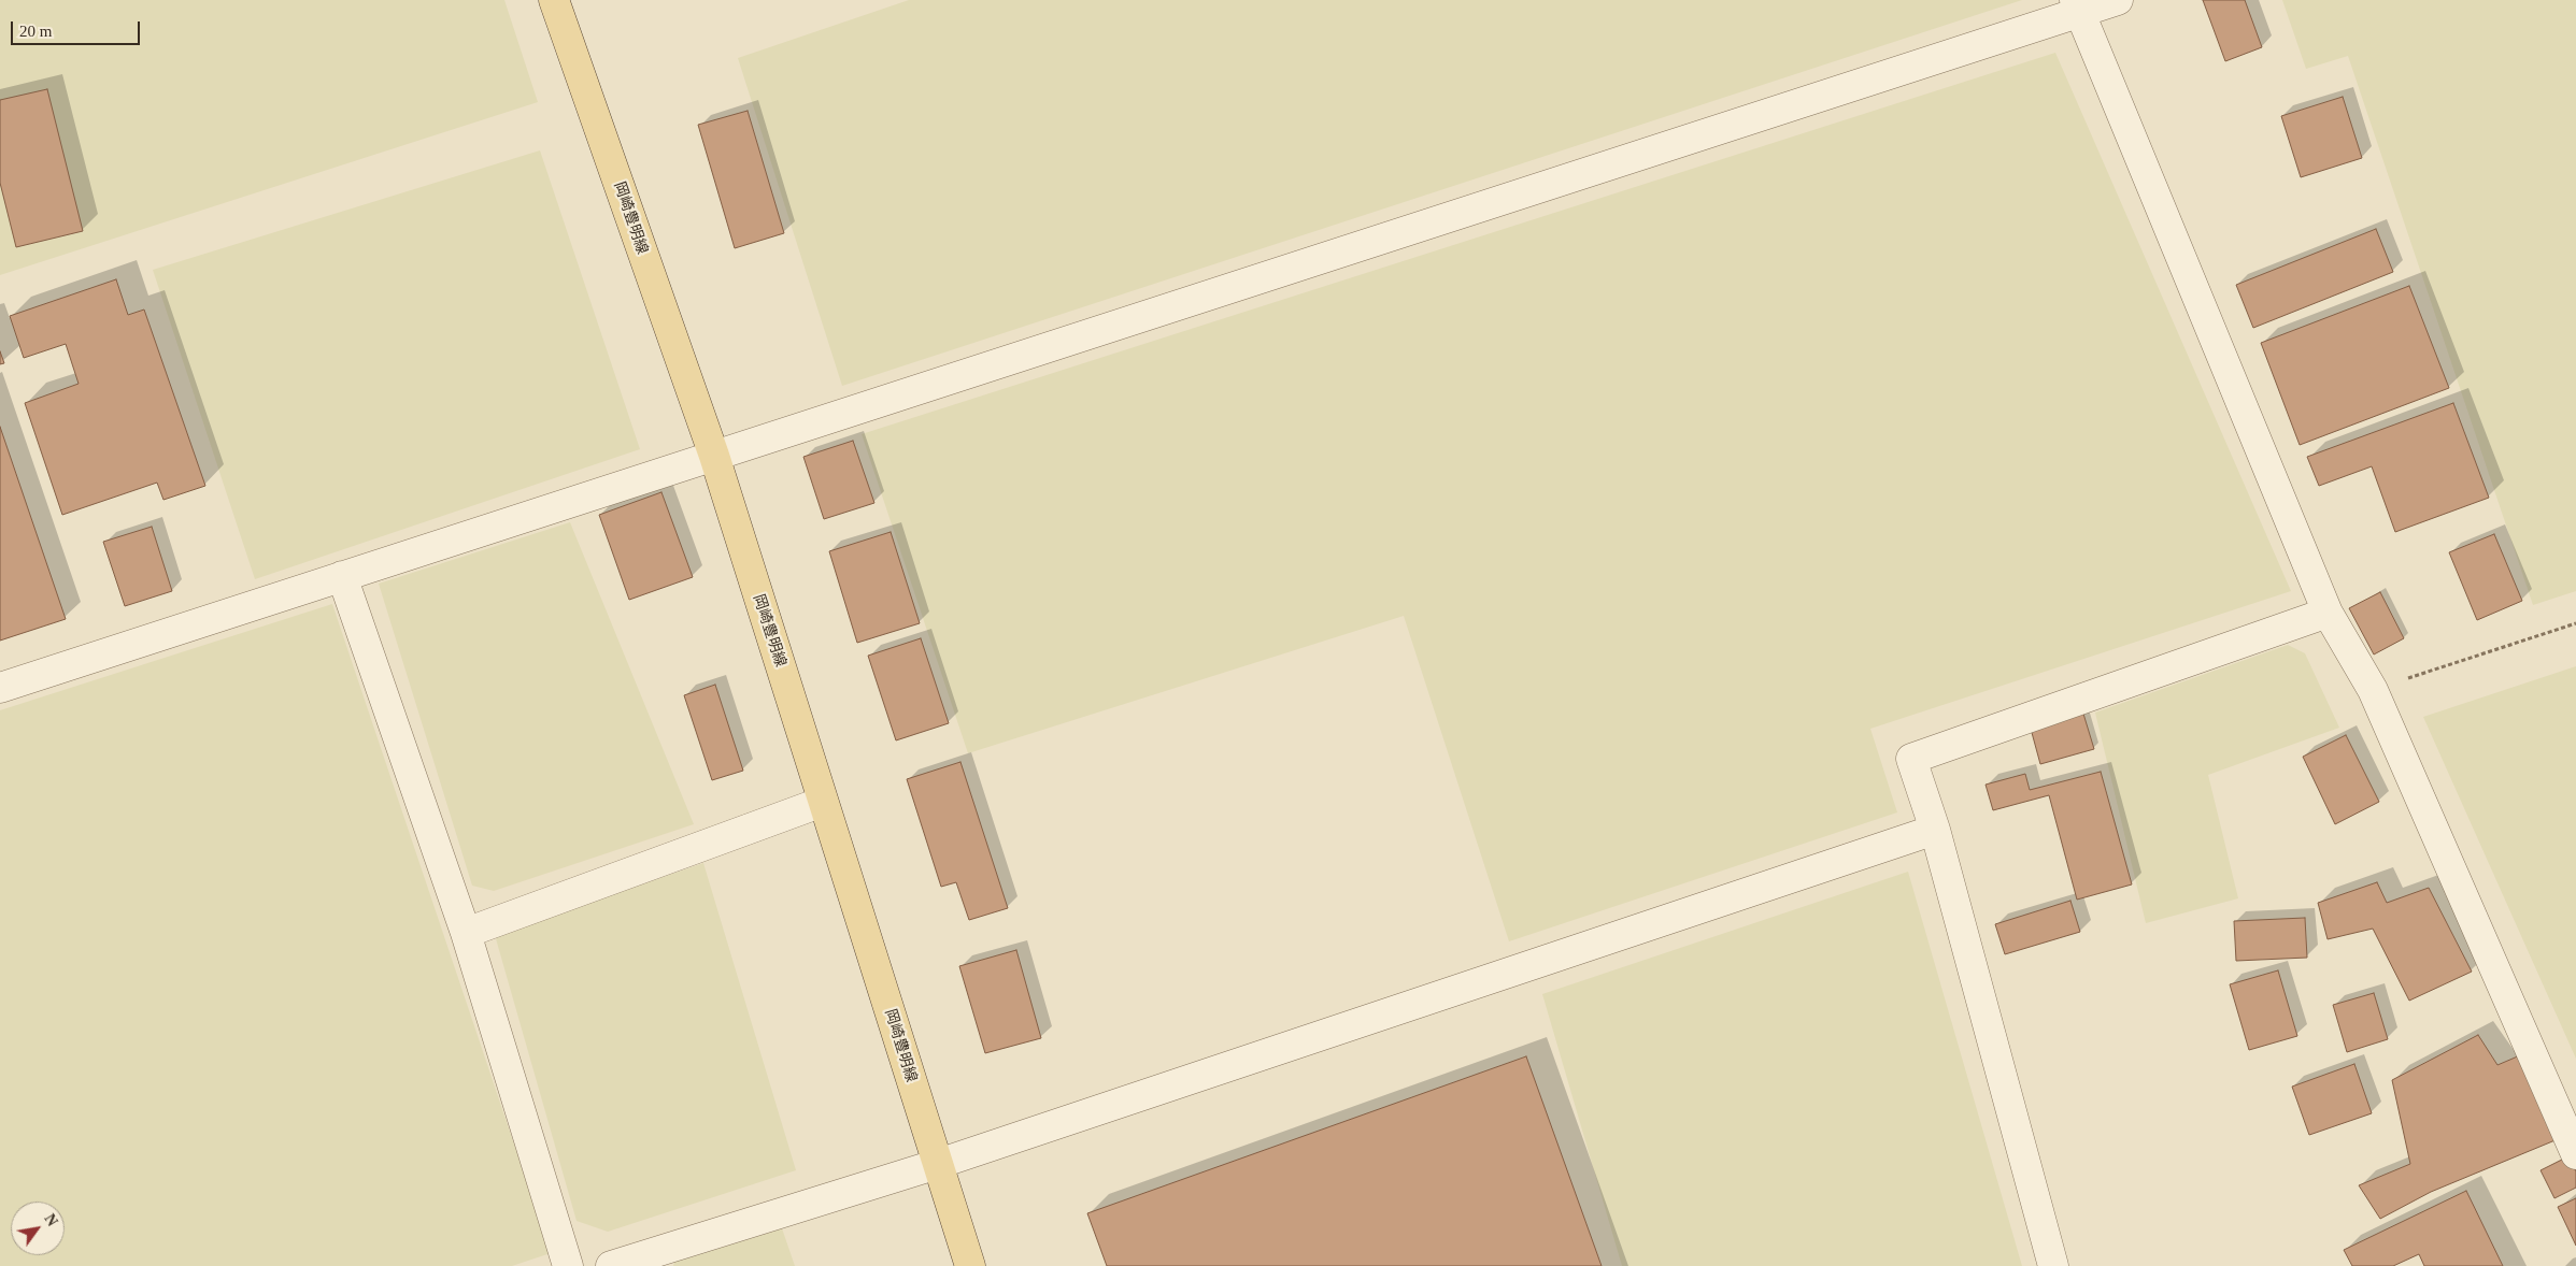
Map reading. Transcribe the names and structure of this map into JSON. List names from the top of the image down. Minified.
{"streets":{"main road":["岡崎豊明線"]},"scale_bar":"20 m","north":"top right"}
